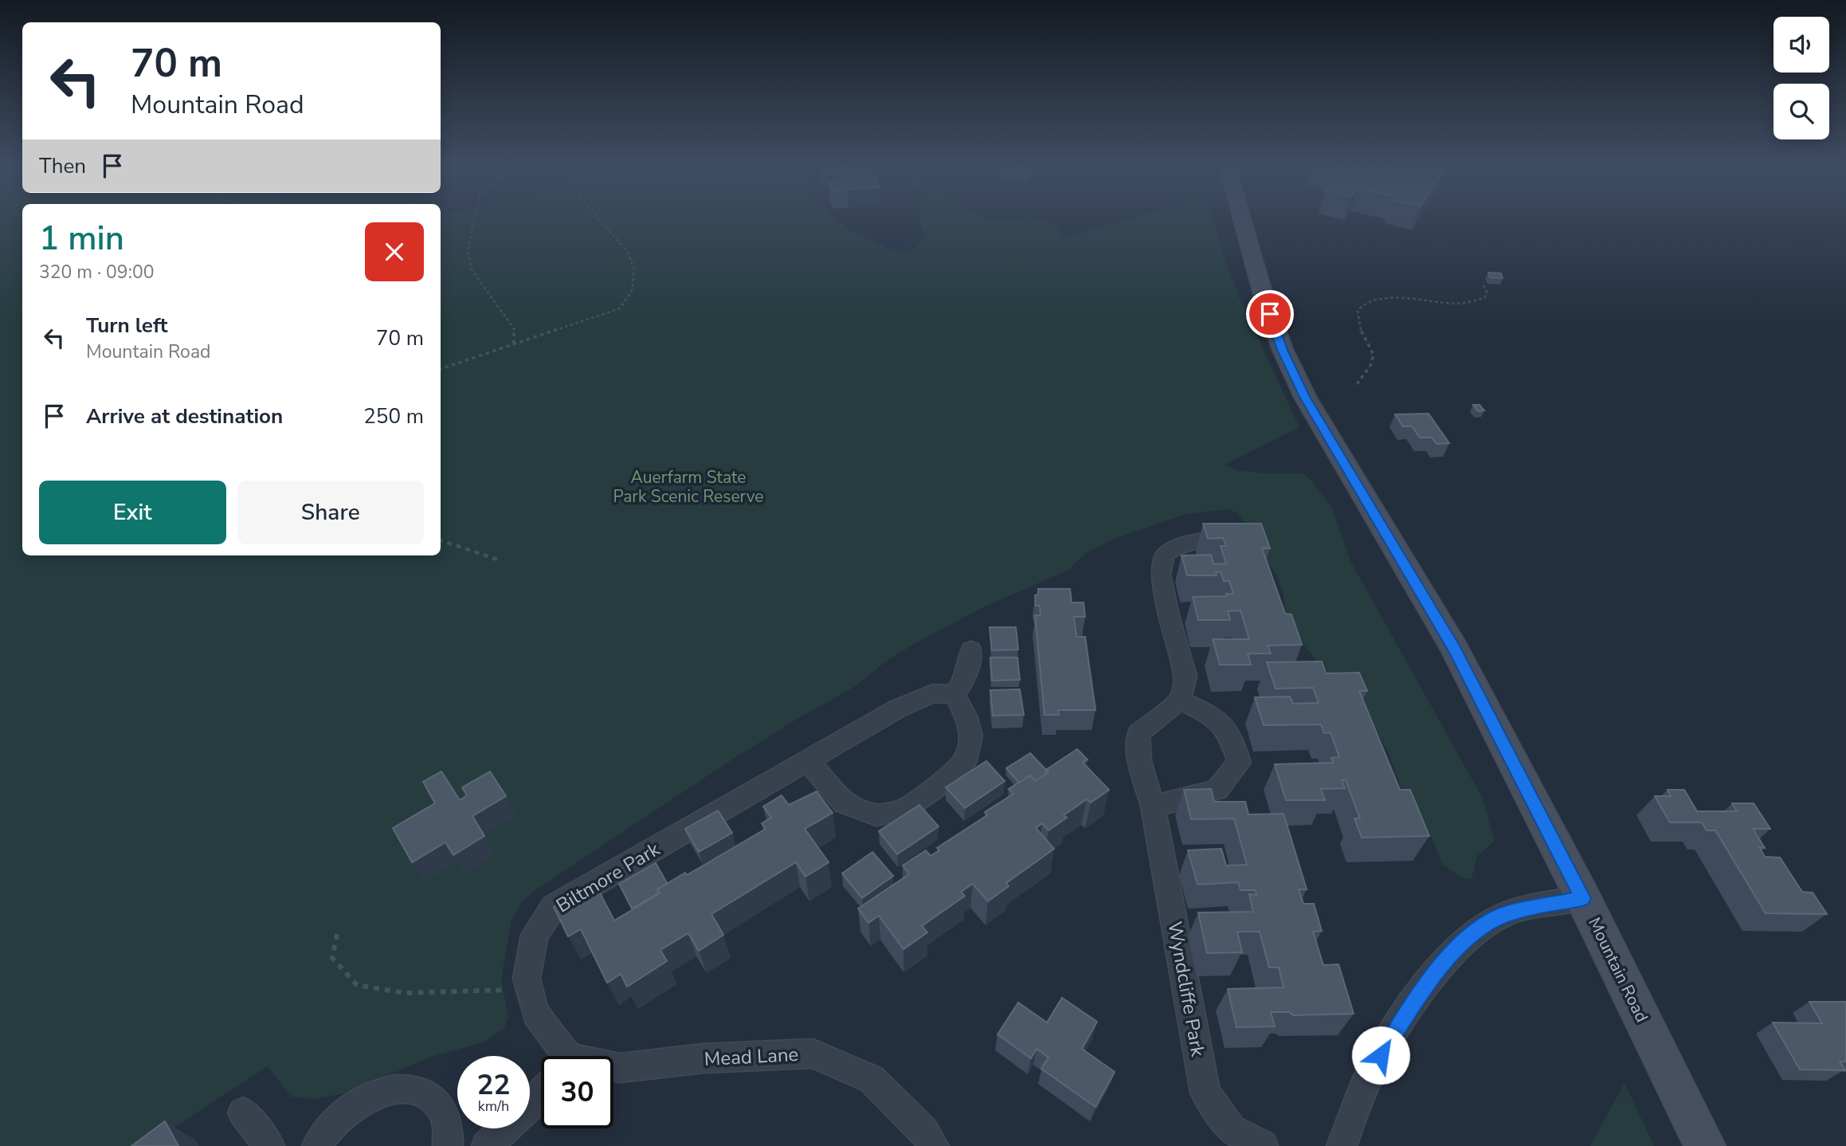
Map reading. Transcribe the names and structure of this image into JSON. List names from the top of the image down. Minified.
{"streets":{"main road":["Mountain Road"],"street":["Biltmore Park","Wyndcliffe Park","Mead Lane"]},"parks":["Auerfarm State Park Scenic Reserve"],"page":{"turn":["70 m","Mountain Road"],"then":"Then","heading":["1 min","320 m · 09:00"],"list":[{"name":"Turn left","note":"Mountain Road","value":"70 m"},{"name":"Arrive at destination","value":"250 m"}],"buttons":["Exit","Share"],"speed":"22 km/h","limit":"30"}}
